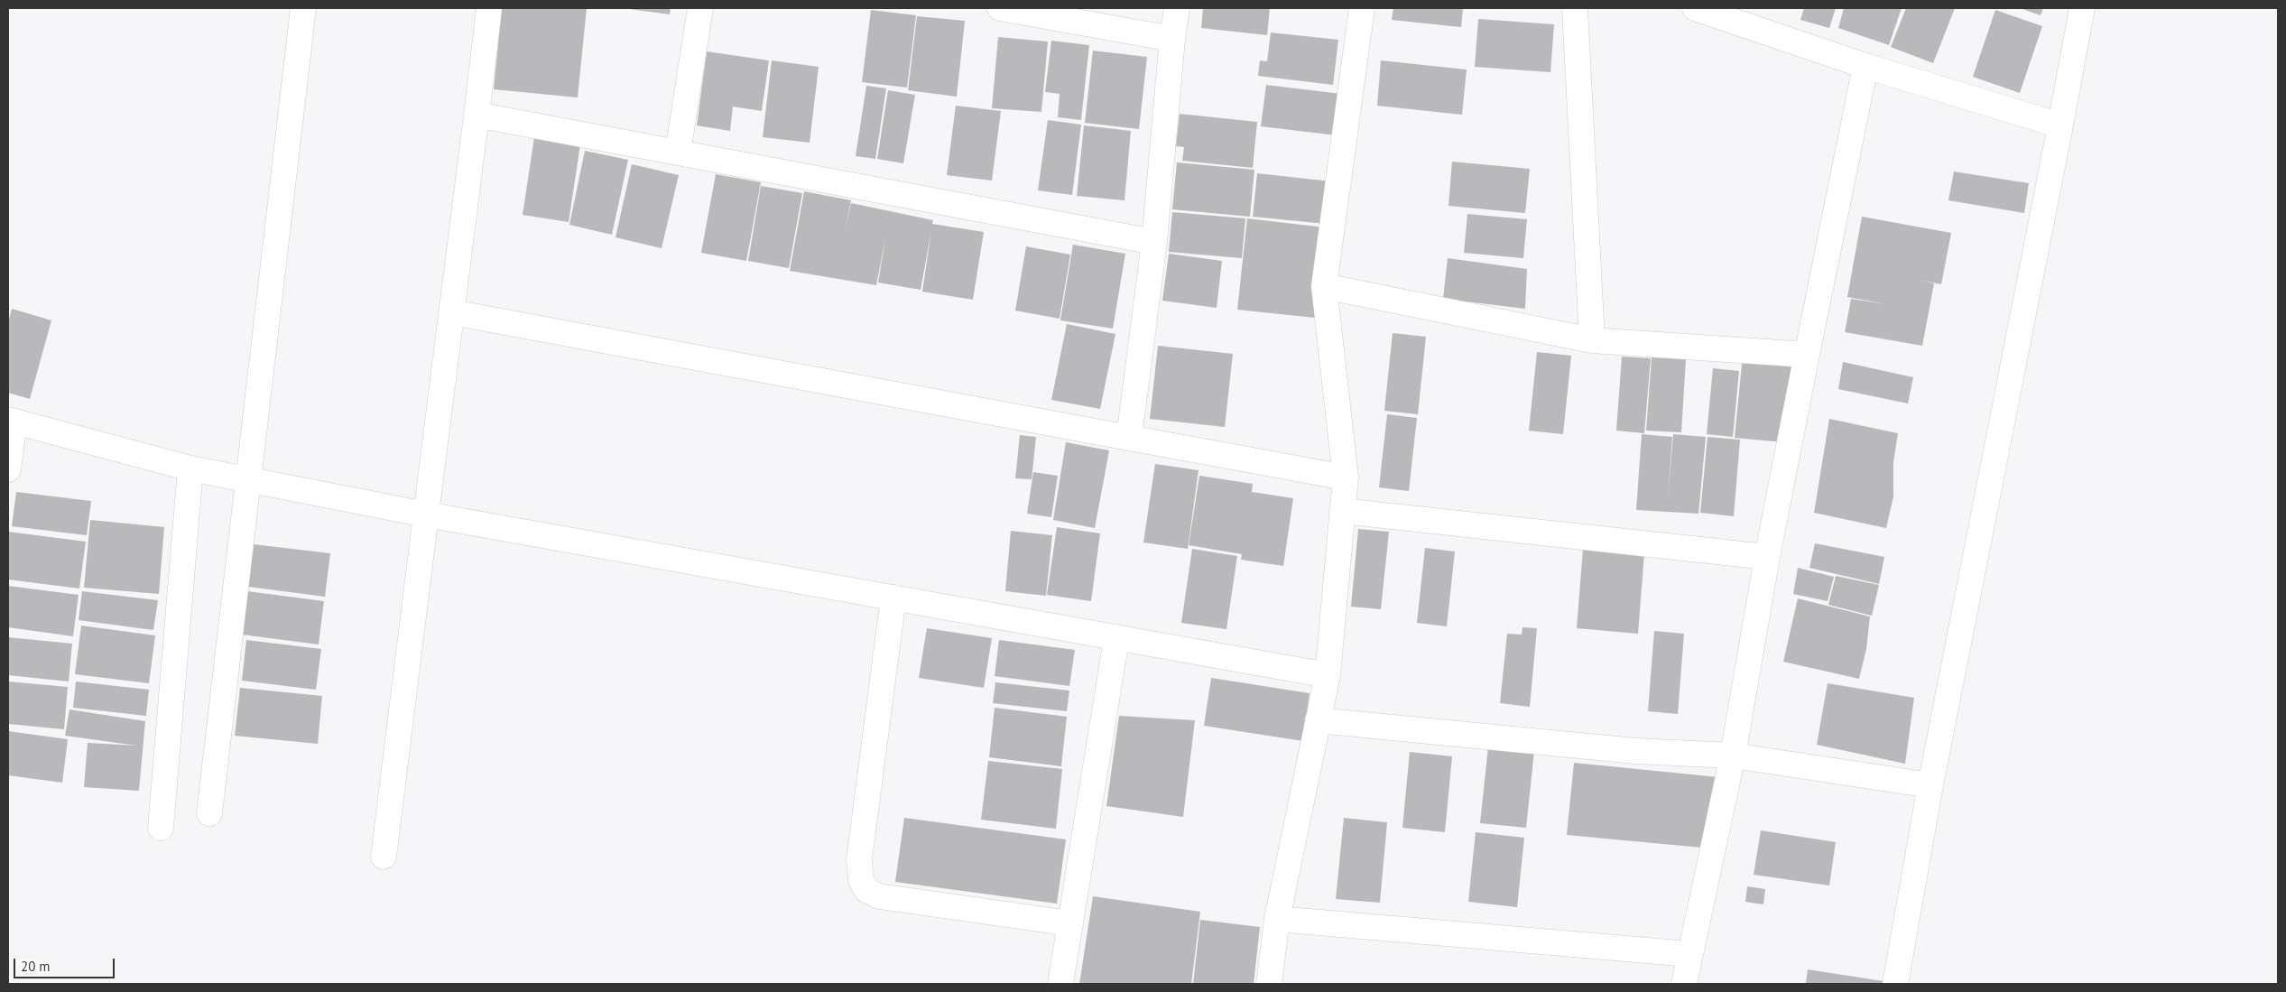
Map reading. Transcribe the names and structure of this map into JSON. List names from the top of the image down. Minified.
{"scale_bar":"20 m"}
